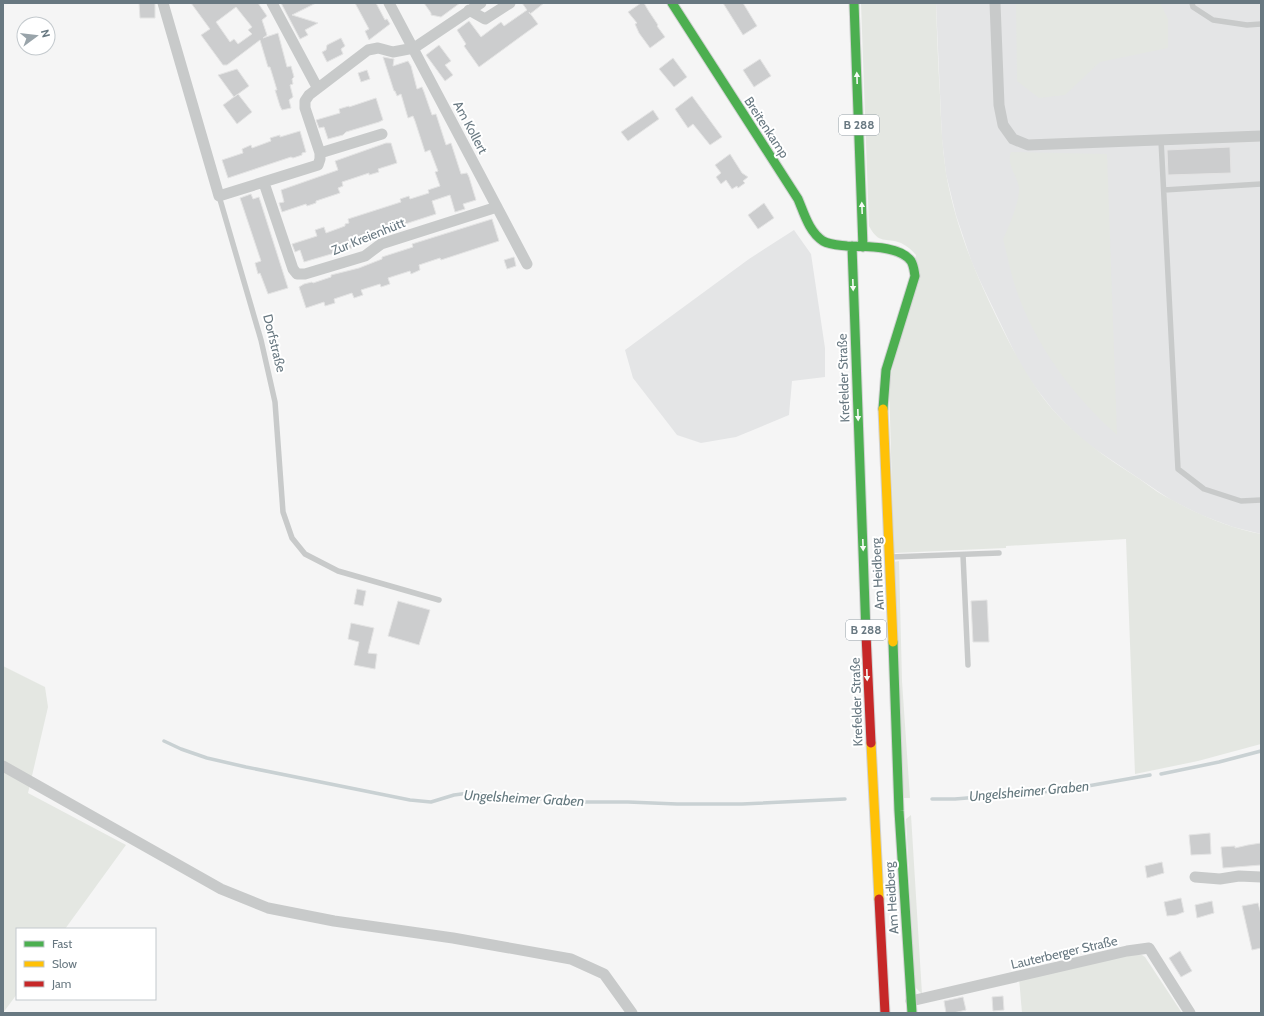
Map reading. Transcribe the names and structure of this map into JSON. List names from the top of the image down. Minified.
{"streets":{"main road":["B 288","Breitenkamp","Krefelder Straße","Am Heidberg"],"street":["Am Kollert","Zur Kreienhütt","Dorfstraße","Lauterberger Straße"]},"crossings":[["B 288","Am Heidberg"],["Am Kollert","Zur Kreienhütt"],["Breitenkamp","Krefelder Straße"],["Am Heidberg","Lauterberger Straße"]],"one_way":["Krefelder Straße"],"water":["Ungelsheimer Graben"],"legend":["Fast","Slow","Jam"],"north":"right"}
